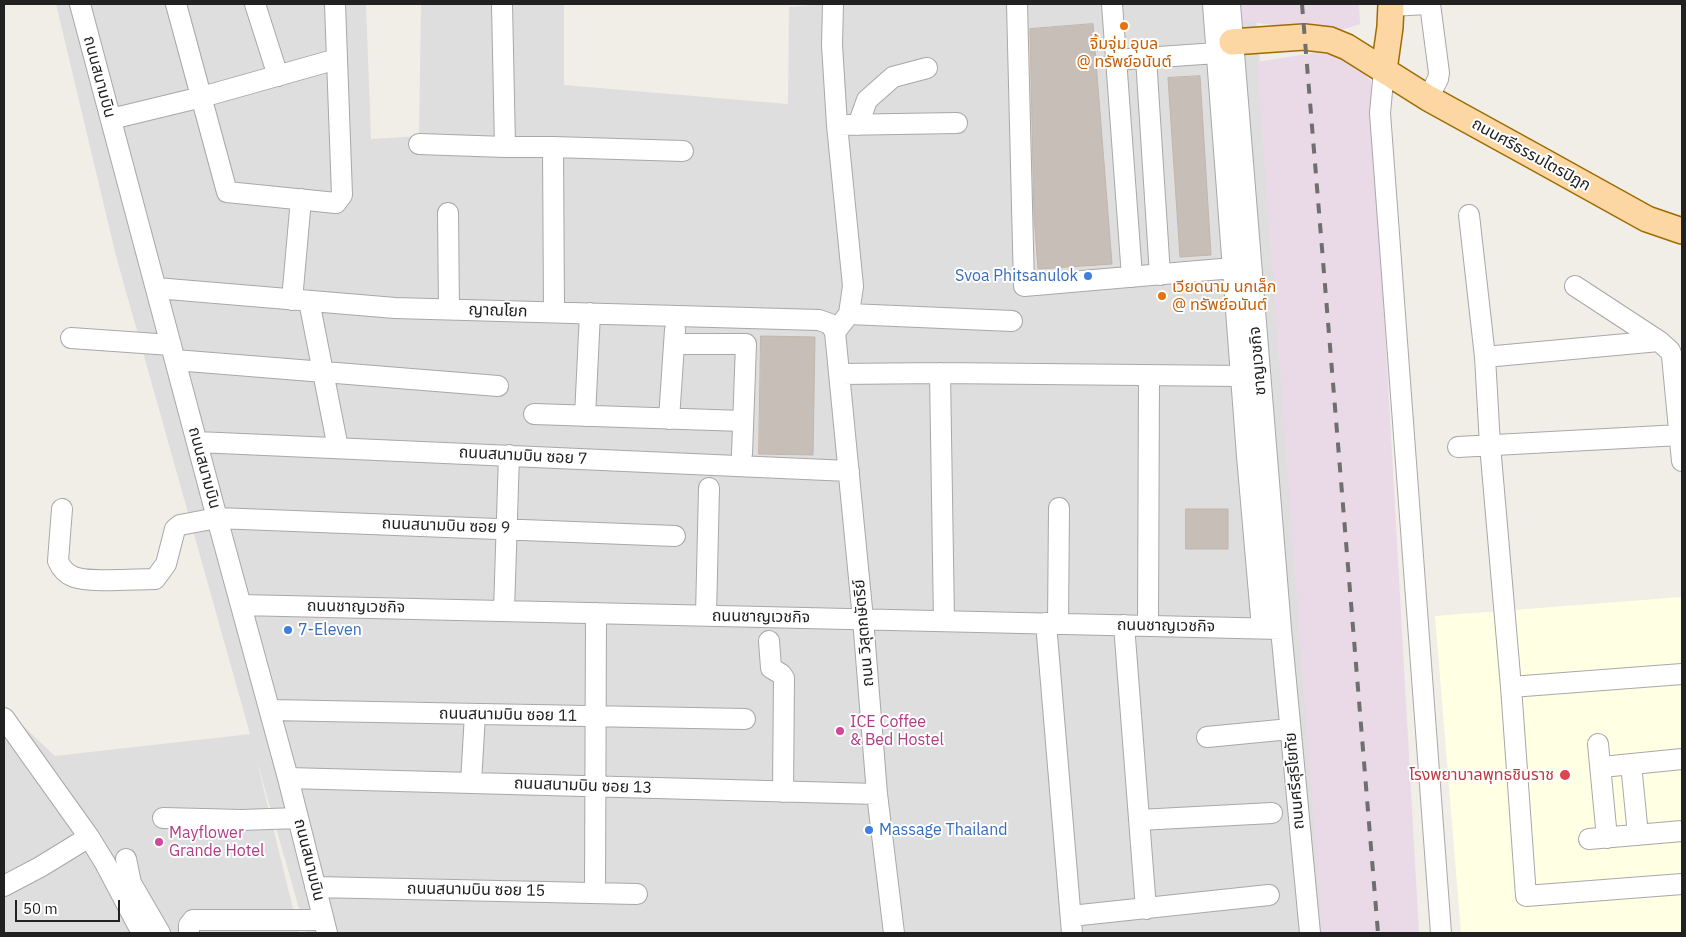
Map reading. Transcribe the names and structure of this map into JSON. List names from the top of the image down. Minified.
{"streets":{"main road":["ถนนศรีธรรมไตรปิฎก"],"street":["ถนนสนามบิน","ญาณโยก","ชาญเวชกิจ","ถนนสนามบิน ซอย 7","ถนนสนามบิน ซอย 9","ถนนชาญเวชกิจ","ถนน วิสุตกษัตริย์","ถนนสนามบิน ซอย 11","ถนนศรีสุริโยทัย","ถนนสนามบิน ซอย 13","ถนนสนามบิน ซอย 15"]},"crossings":[["ถนนสนามบิน","ญาณโยก"],["ถนนสนามบิน","ถนนสนามบิน ซอย 7"],["ถนนสนามบิน","ถนนสนามบิน ซอย 9"],["ถนนสนามบิน","ถนนชาญเวชกิจ"],["ถนนสนามบิน","ถนนสนามบิน ซอย 11"],["ถนนสนามบิน","ถนนสนามบิน ซอย 13"],["ถนนสนามบิน","ถนนสนามบิน ซอย 15"],["ถนนศรีธรรมไตรปิฎก","ชาญเวชกิจ"],["ญาณโยก","ถนน วิสุตกษัตริย์"],["ชาญเวชกิจ","ถนนชาญเวชกิจ"],["ชาญเวชกิจ","ถนนศรีสุริโยทัย"],["ถนนสนามบิน ซอย 7","ถนน วิสุตกษัตริย์"],["ถนนชาญเวชกิจ","ถนน วิสุตกษัตริย์"],["ถนนชาญเวชกิจ","ถนนศรีสุริโยทัย"],["ถนน วิสุตกษัตริย์","ถนนสนามบิน ซอย 13"]],"places":["จิ้มจุ่ม อุบล @ ทรัพย์อนันต์","Svoa Phitsanulok","เวียดนาม นกเล็ก @ ทรัพย์อนันต์","7-Eleven","ICE Coffee & Bed Hostel","โรงพยาบาลพุทธชินราช","Massage Thailand","Mayflower Grande Hotel"],"scale_bar":"50 m"}
